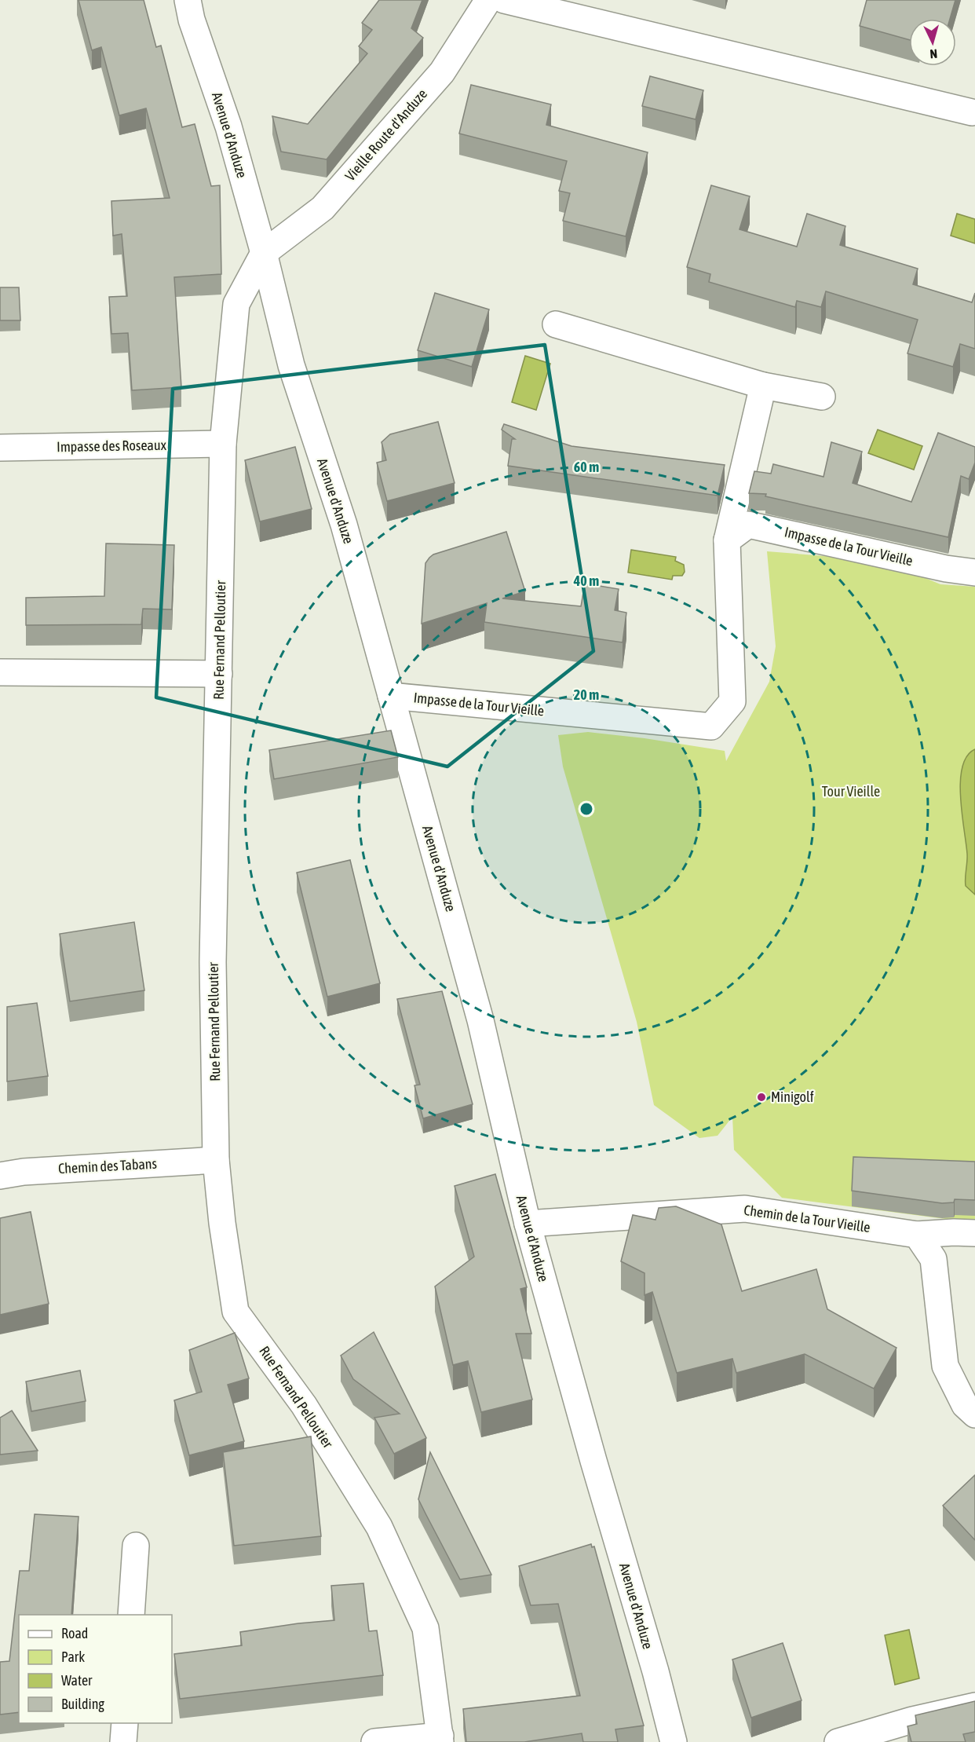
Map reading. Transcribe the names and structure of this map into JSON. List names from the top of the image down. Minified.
{"streets":{"street":["Avenue d'Anduze","Vieille Route d'Anduze","Impasse des Roseaux","Impasse de la Tour Vieille","Rue Fernand Pelloutier","Chemin des Tabans","Chemin de la Tour Vieille"]},"crossings":[["Avenue d'Anduze","Vieille Route d'Anduze"],["Avenue d'Anduze","Impasse de la Tour Vieille"],["Avenue d'Anduze","Rue Fernand Pelloutier"],["Avenue d'Anduze","Chemin de la Tour Vieille"],["Vieille Route d'Anduze","Rue Fernand Pelloutier"],["Impasse des Roseaux","Rue Fernand Pelloutier"],["Rue Fernand Pelloutier","Chemin des Tabans"]],"parks":["Tour Vieille"],"places":["Minigolf"],"legend":["Road","Park","Water","Building"],"north":"bottom","rings":["60 m","40 m","20 m"]}
